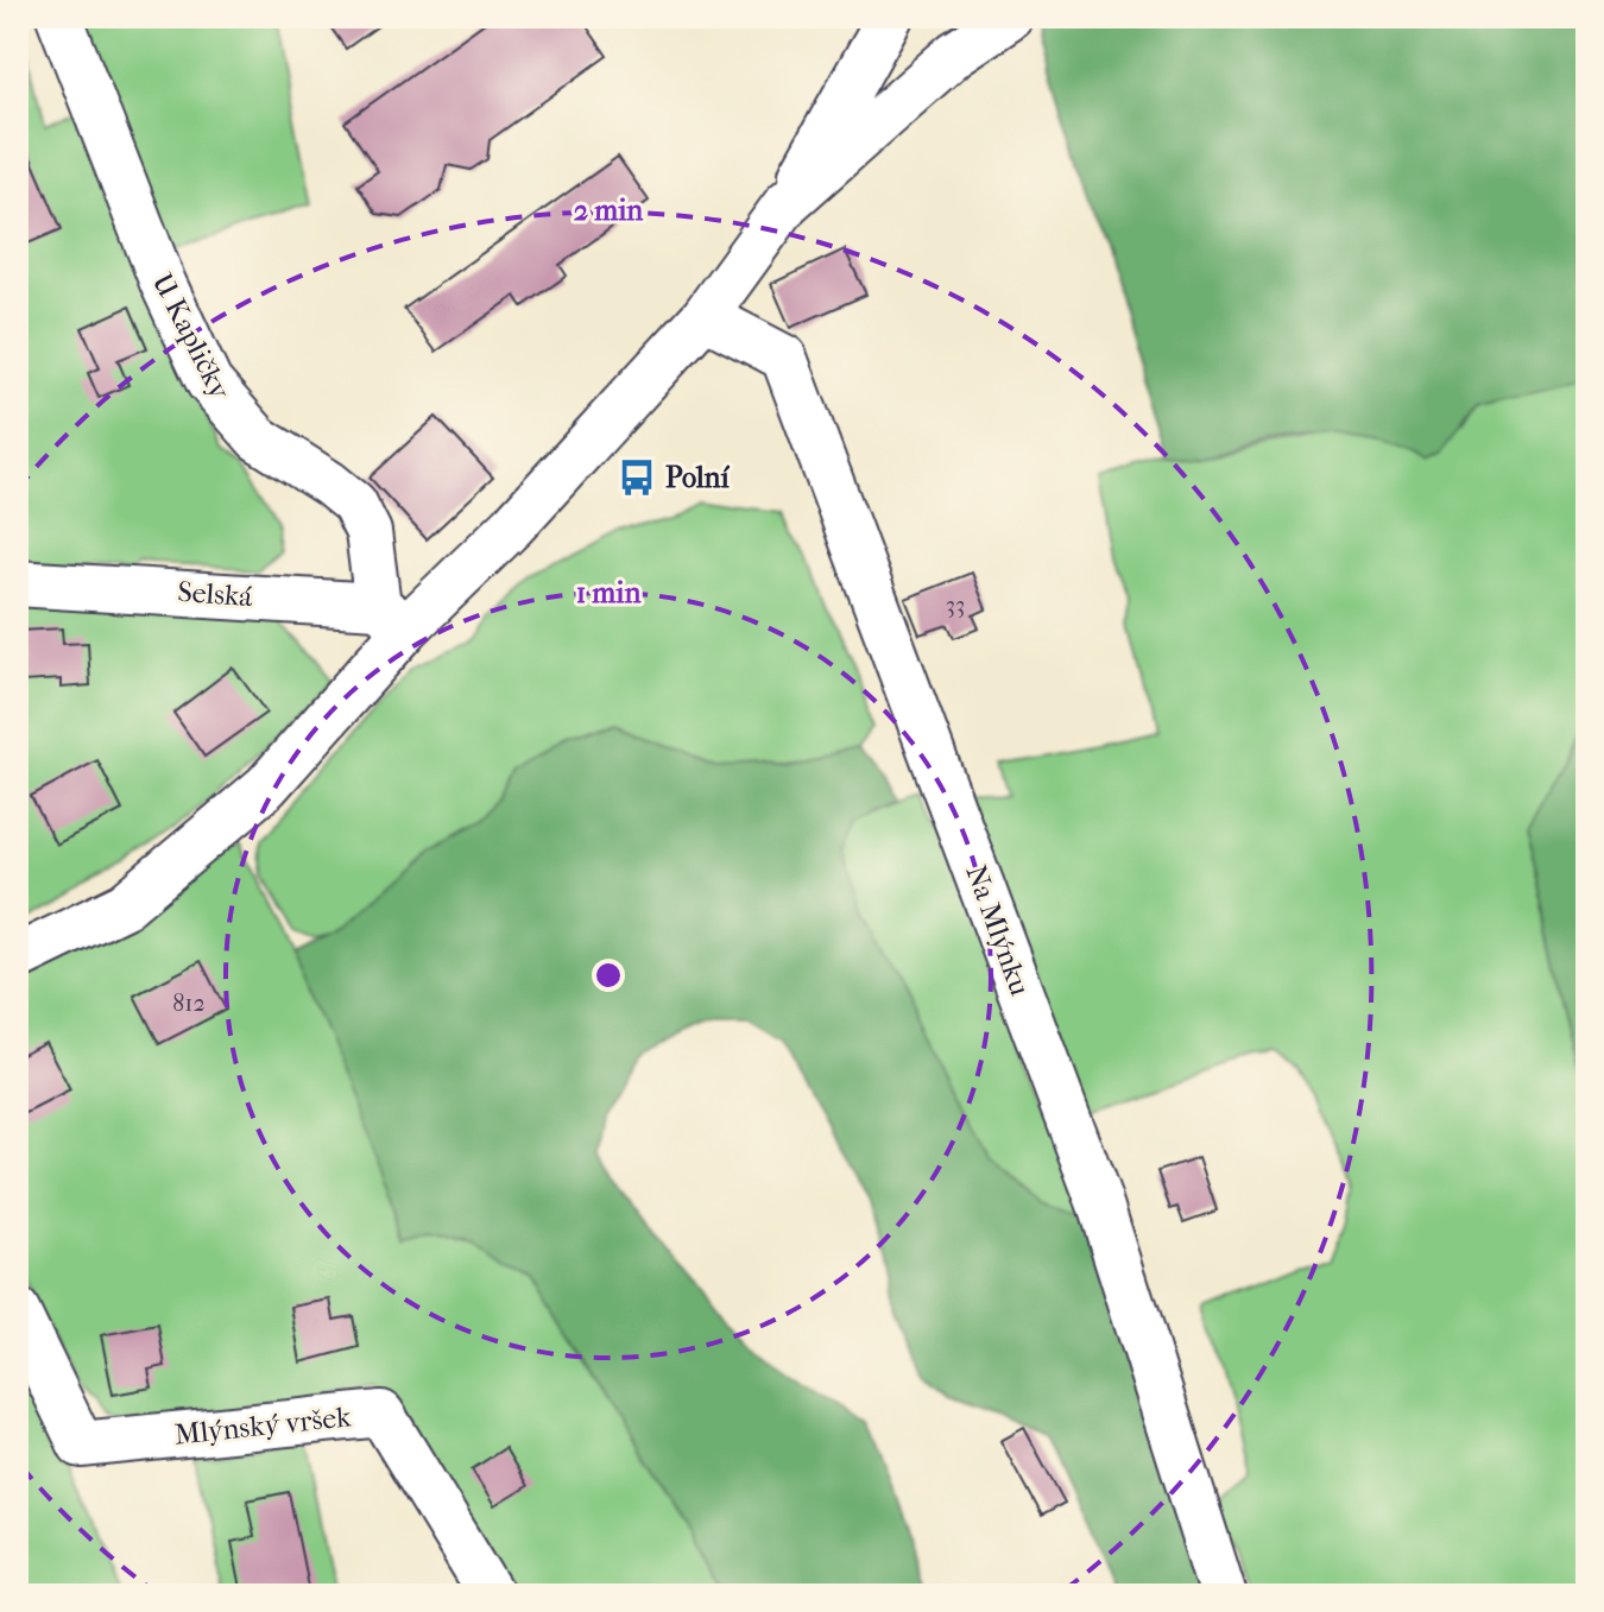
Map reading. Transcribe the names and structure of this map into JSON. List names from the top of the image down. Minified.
{"streets":{"street":["U Kapličky","Selská","Na Mlýnku","Mlýnský vršek"]},"crossings":[["U Kapličky","Selská"]],"places":{"bus stop":["Polní"]},"house_numbers":["33","812"],"rings":["2 min","1 min"]}
